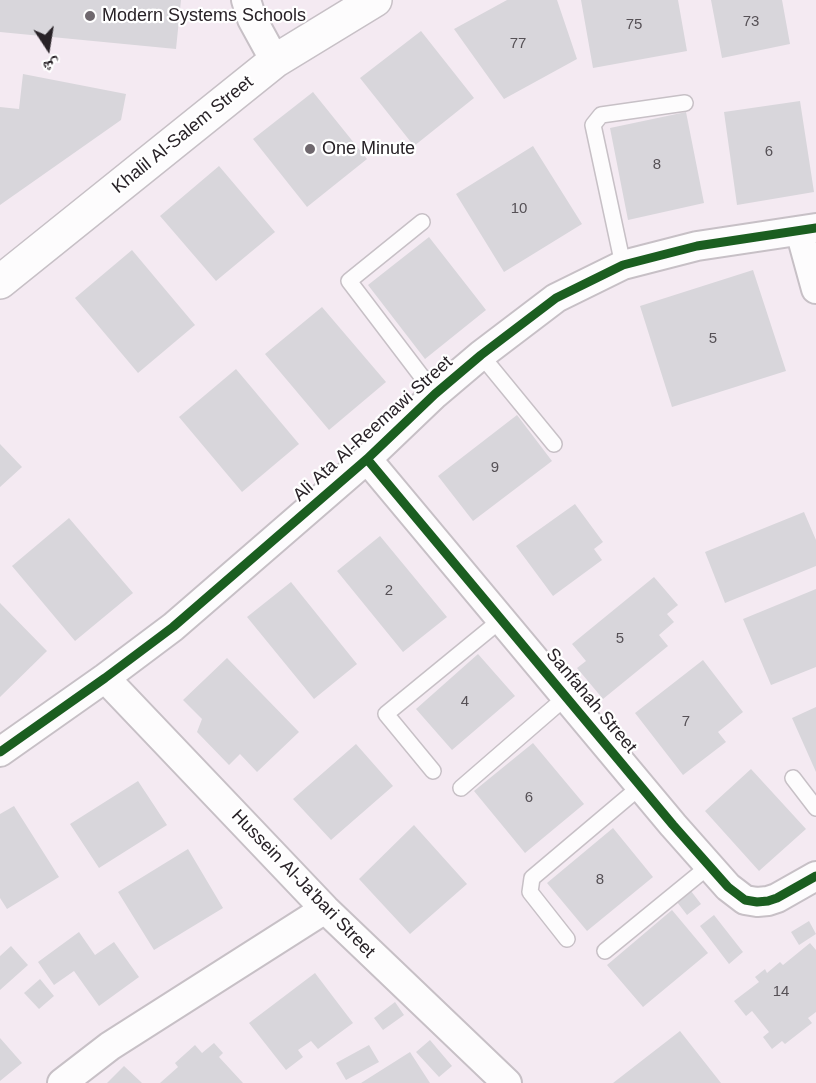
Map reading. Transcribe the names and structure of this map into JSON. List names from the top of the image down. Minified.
{"streets":{"street":["Khalil Al-Salem Street","Ali Ata Al-Reemawi Street","Sanfahah Street","Hussein Al-Ja'bari Street"]},"crossings":[["Ali Ata Al-Reemawi Street","Sanfahah Street"],["Ali Ata Al-Reemawi Street","Hussein Al-Ja'bari Street"]],"places":["Modern Systems Schools","One Minute"],"house_numbers":["73","75","77","6","8","10","5","9","2","5","4","7","6","8","14"],"north":"bottom"}
